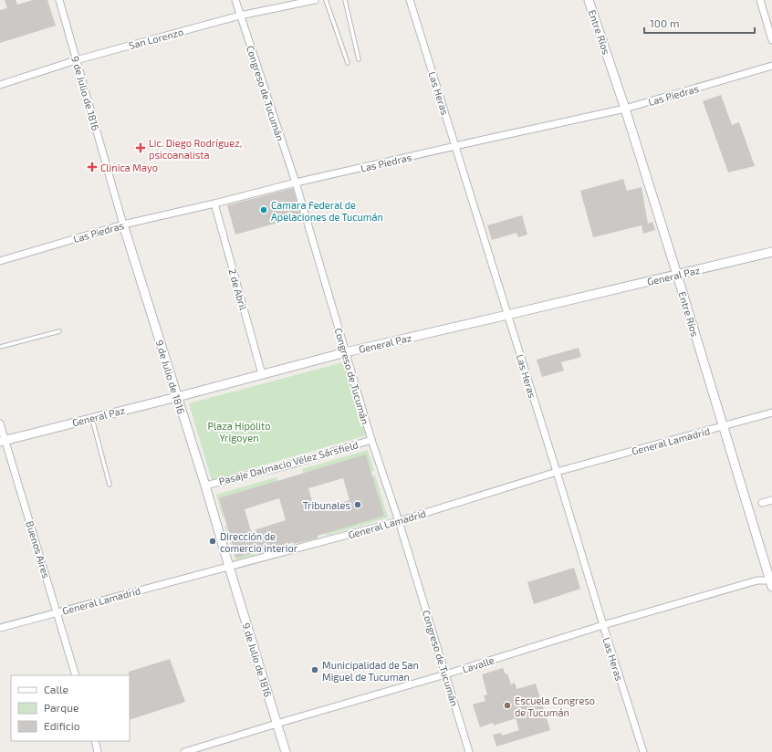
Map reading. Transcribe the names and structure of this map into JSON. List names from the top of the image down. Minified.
{"streets":{"street":["Entre Ríos","San Lorenzo","9 de Julio de 1816","Congreso de Tucumán","Las Heras","Las Piedras","General Paz","2 de Abril","General Lamadrid","Pasaje Dalmacio Vélez Sársfield","Buenos Aires","Lavalle"]},"crossings":[["Entre Ríos","Las Piedras"],["Entre Ríos","General Paz"],["Entre Ríos","General Lamadrid"],["Entre Ríos","Lavalle"],["San Lorenzo","9 de Julio de 1816"],["San Lorenzo","Congreso de Tucumán"],["9 de Julio de 1816","Las Piedras"],["9 de Julio de 1816","General Paz"],["9 de Julio de 1816","General Lamadrid"],["9 de Julio de 1816","Pasaje Dalmacio Vélez Sársfield"],["9 de Julio de 1816","Lavalle"],["Congreso de Tucumán","Las Piedras"],["Congreso de Tucumán","General Paz"],["Congreso de Tucumán","General Lamadrid"],["Congreso de Tucumán","Pasaje Dalmacio Vélez Sársfield"],["Congreso de Tucumán","Lavalle"],["Las Heras","Las Piedras"],["Las Heras","General Paz"],["Las Heras","General Lamadrid"],["Las Heras","Lavalle"],["Las Piedras","2 de Abril"],["General Paz","2 de Abril"],["General Paz","Buenos Aires"],["General Lamadrid","Buenos Aires"]],"parks":["Plaza Hipólito Yrigoyen"],"places":{"health":["Lic. Diego Rodríguez, psicoanalista","Clinica Mayo"],"other":["Camara Federal de Apelaciones de Tucumán","Tribunales","Dirección de comercio interior","Municipalidad de San Miguel de Tucuman","Escuela Congreso de Tucumán"]},"legend":["Calle","Parque","Edificio"],"scale_bar":"100 m"}
